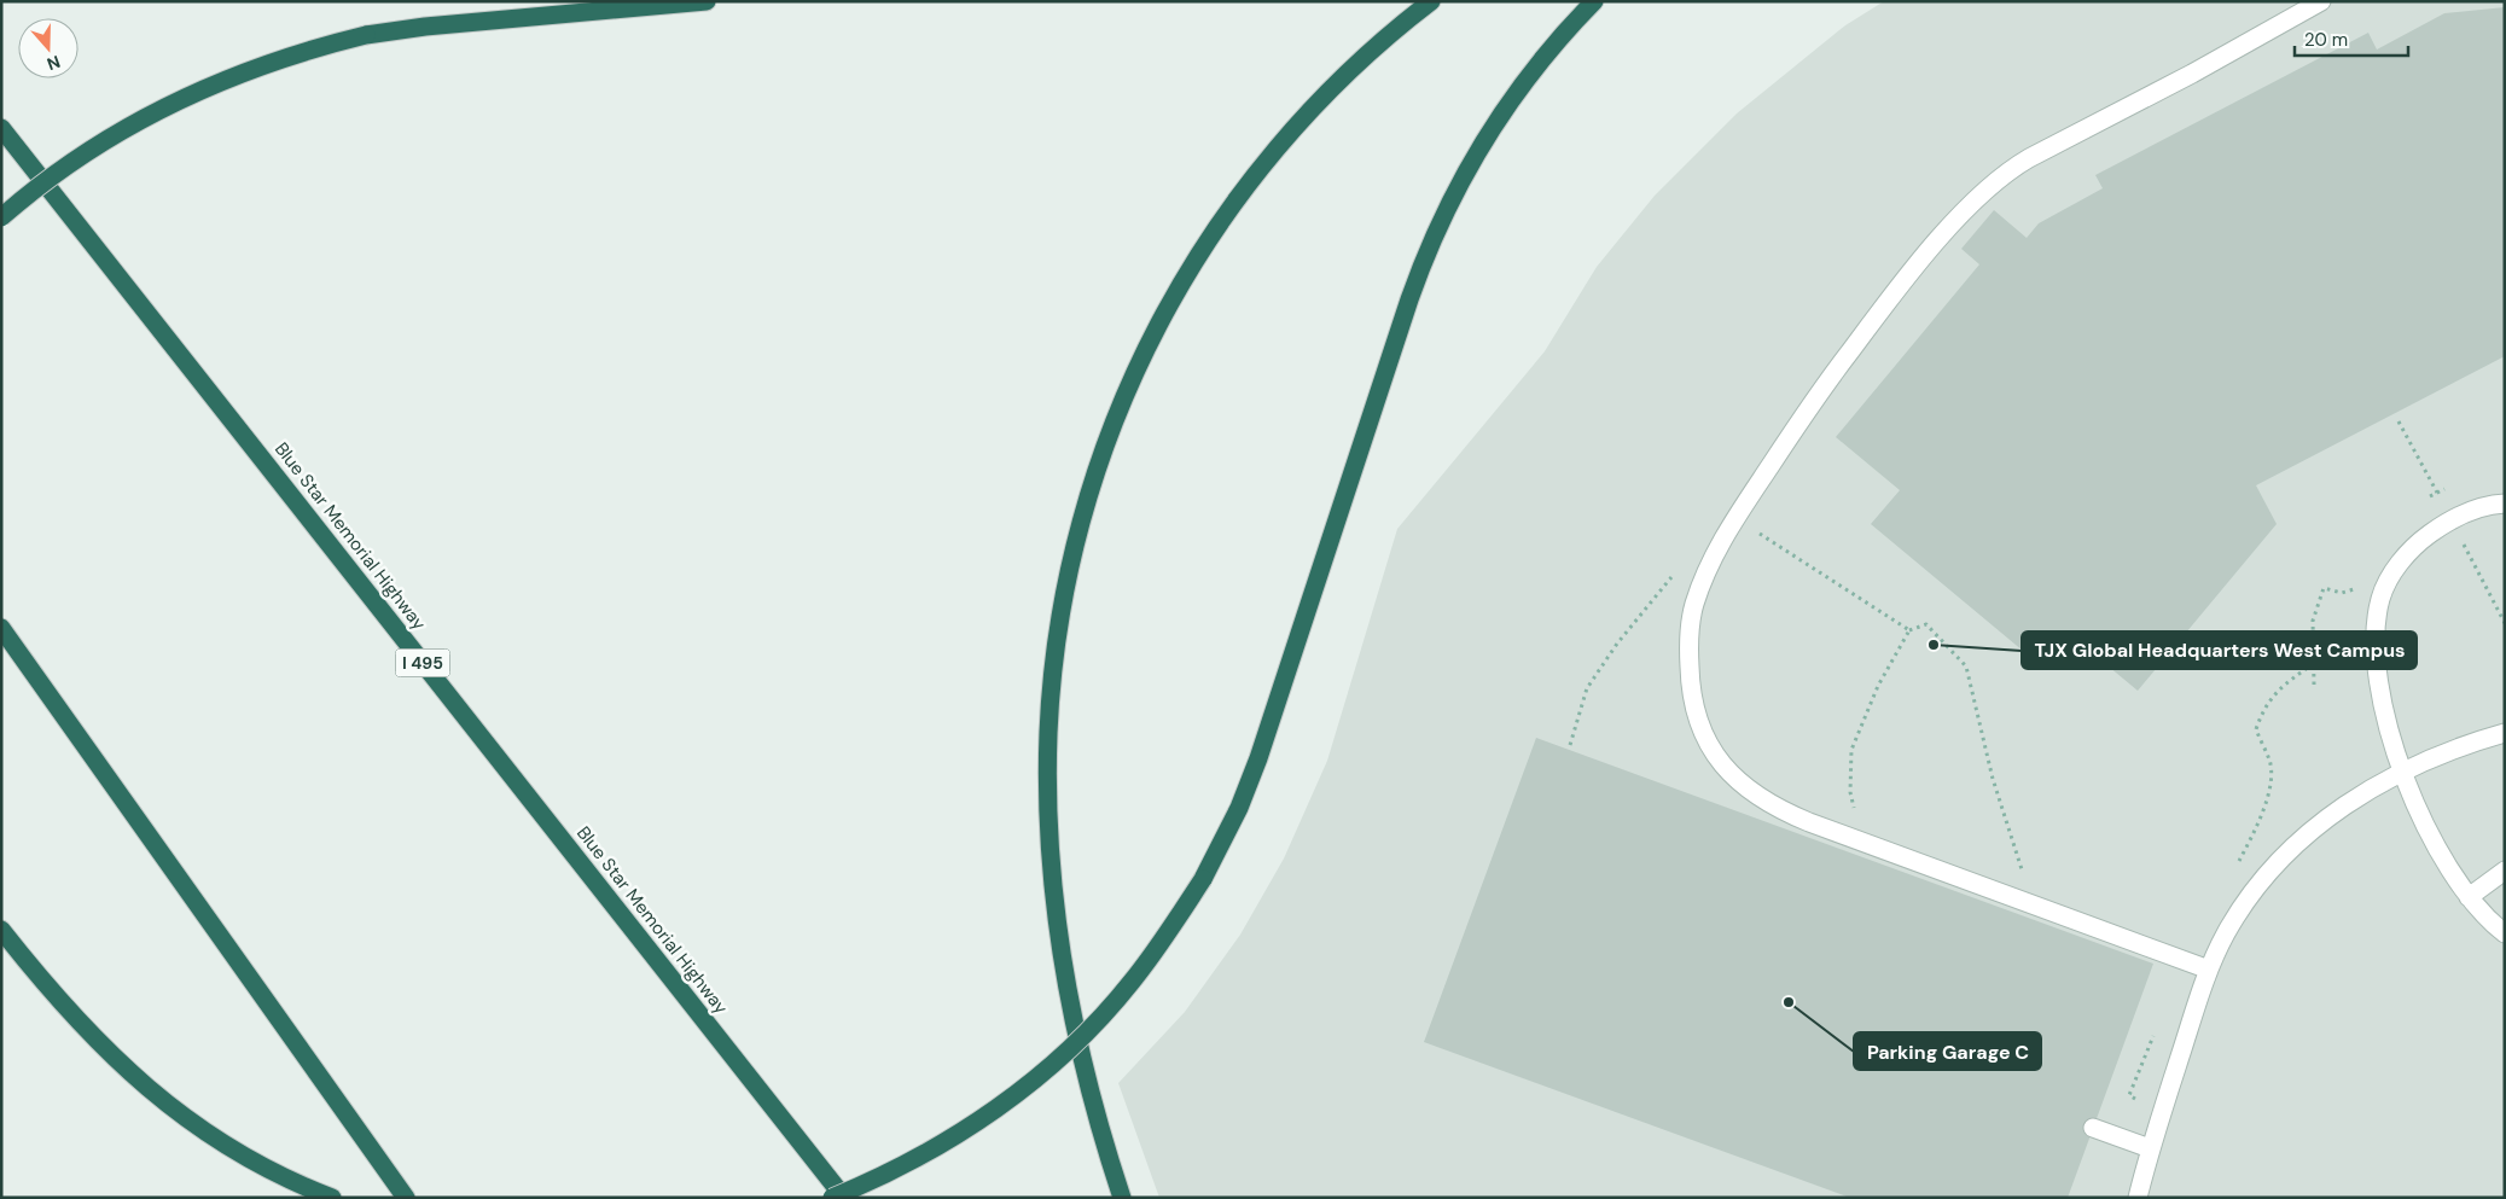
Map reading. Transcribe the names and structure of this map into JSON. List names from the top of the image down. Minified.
{"streets":{"highway":["Blue Star Memorial Highway","I 495"]},"places":["TJX Global Headquarters West Campus","Parking Garage C"],"scale_bar":"20 m","north":"bottom"}
